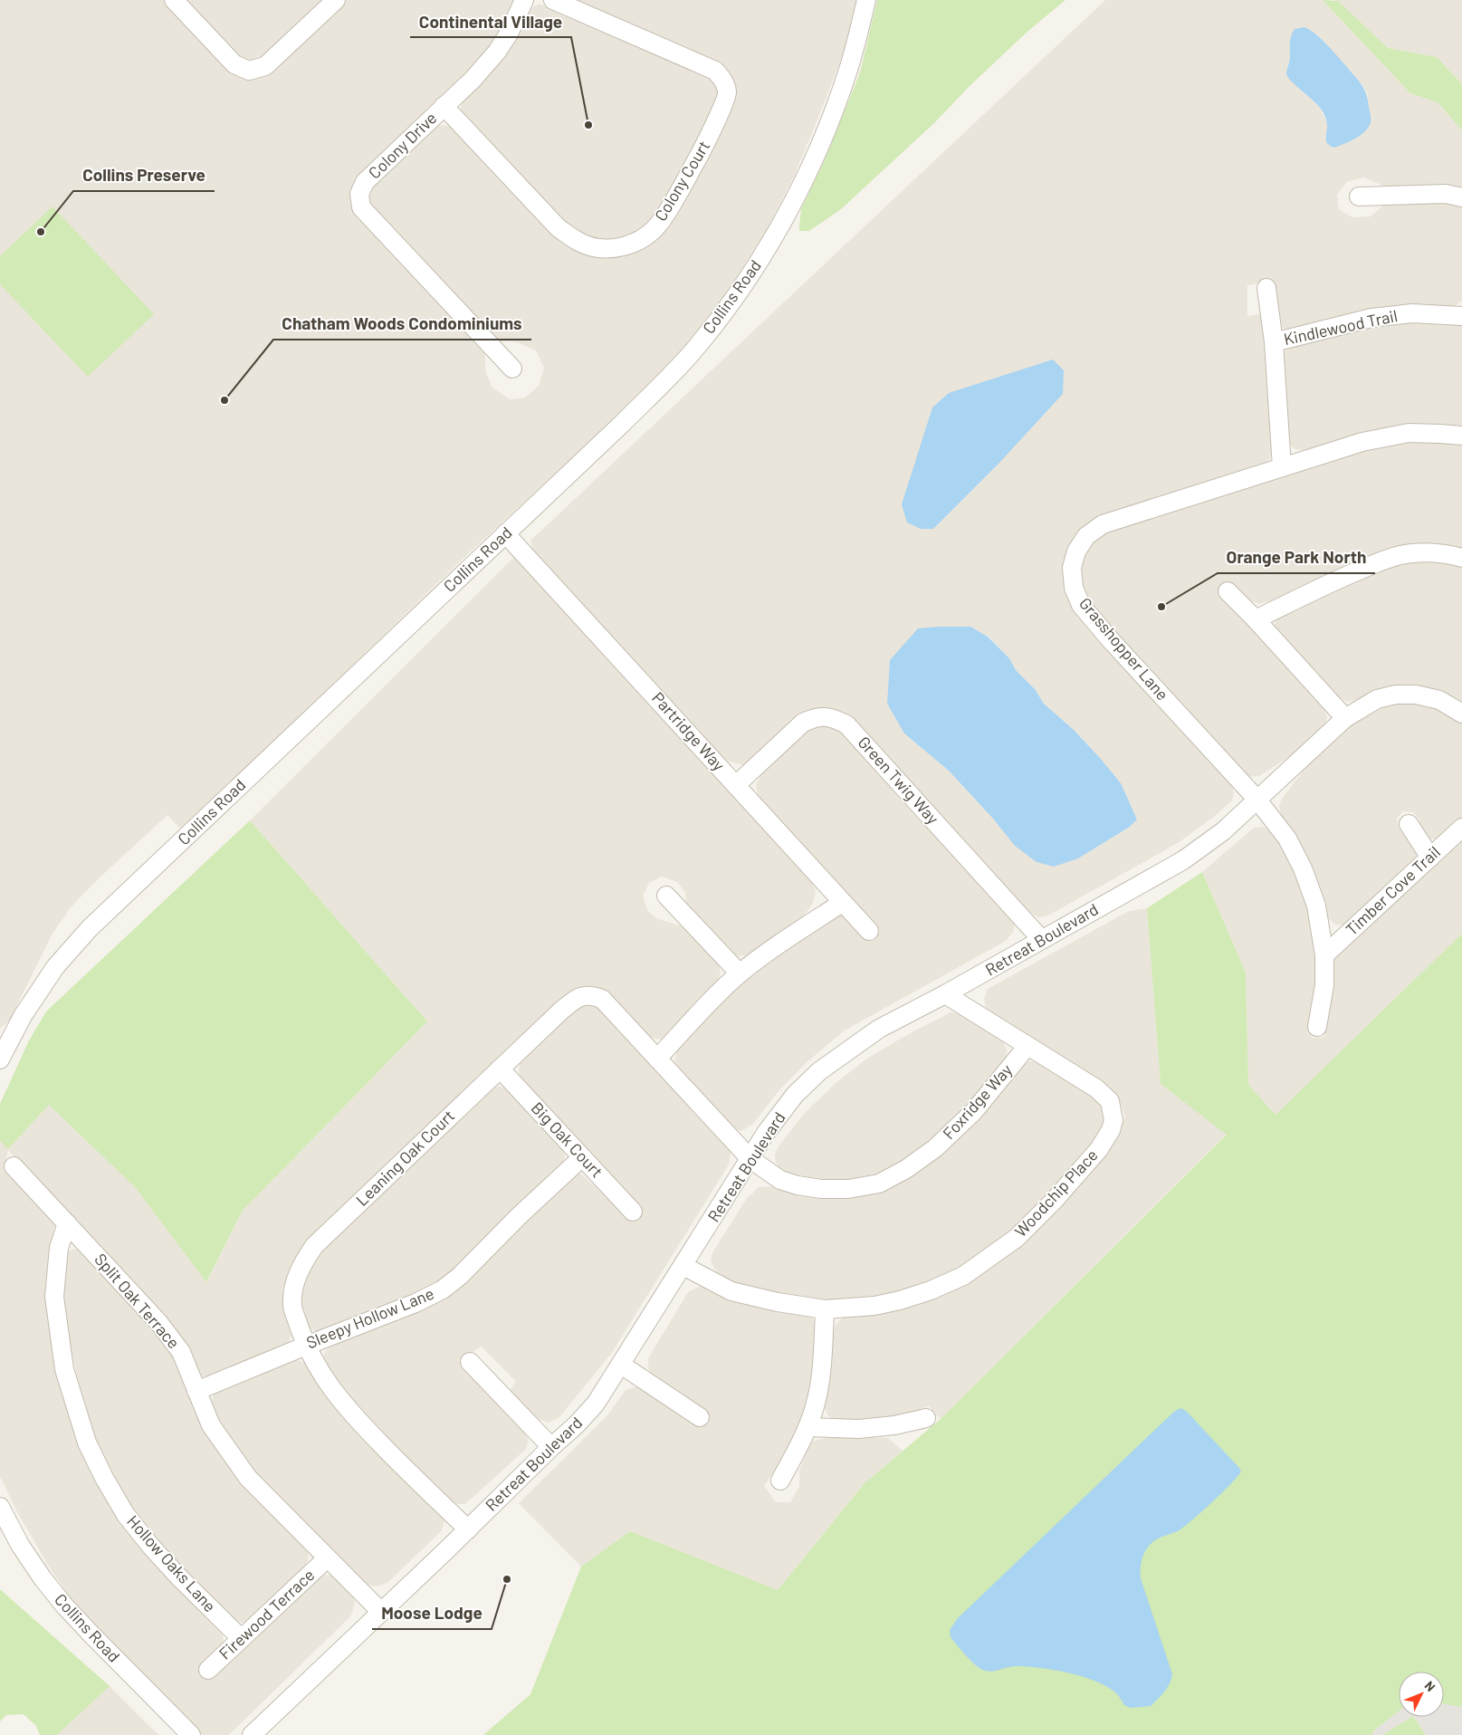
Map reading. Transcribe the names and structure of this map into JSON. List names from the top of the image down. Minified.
{"streets":{"street":["Colony Drive","Colony Court","Collins Road","Kindlewood Trail","Grasshopper Lane","Partridge Way","Green Twig Way","Timber Cove Trail","Retreat Boulevard","Foxridge Way","Big Oak Court","Leaning Oak Court","Woodchip Place","Split Oak Terrace","Sleepy Hollow Lane","Hollow Oaks Lane","Firewood Terrace"]},"crossings":[["Colony Drive","Colony Court"],["Collins Road","Partridge Way"],["Grasshopper Lane","Timber Cove Trail"],["Grasshopper Lane","Retreat Boulevard"],["Partridge Way","Green Twig Way"],["Green Twig Way","Retreat Boulevard"],["Retreat Boulevard","Foxridge Way"],["Retreat Boulevard","Leaning Oak Court"],["Retreat Boulevard","Woodchip Place"],["Retreat Boulevard","Split Oak Terrace"],["Foxridge Way","Leaning Oak Court"],["Foxridge Way","Woodchip Place"],["Big Oak Court","Leaning Oak Court"],["Big Oak Court","Sleepy Hollow Lane"],["Leaning Oak Court","Sleepy Hollow Lane"],["Split Oak Terrace","Sleepy Hollow Lane"],["Split Oak Terrace","Hollow Oaks Lane"],["Split Oak Terrace","Firewood Terrace"],["Hollow Oaks Lane","Firewood Terrace"]],"places":["Continental Village","Collins Preserve","Chatham Woods Condominiums","Orange Park North","Moose Lodge"],"north":"top right"}
